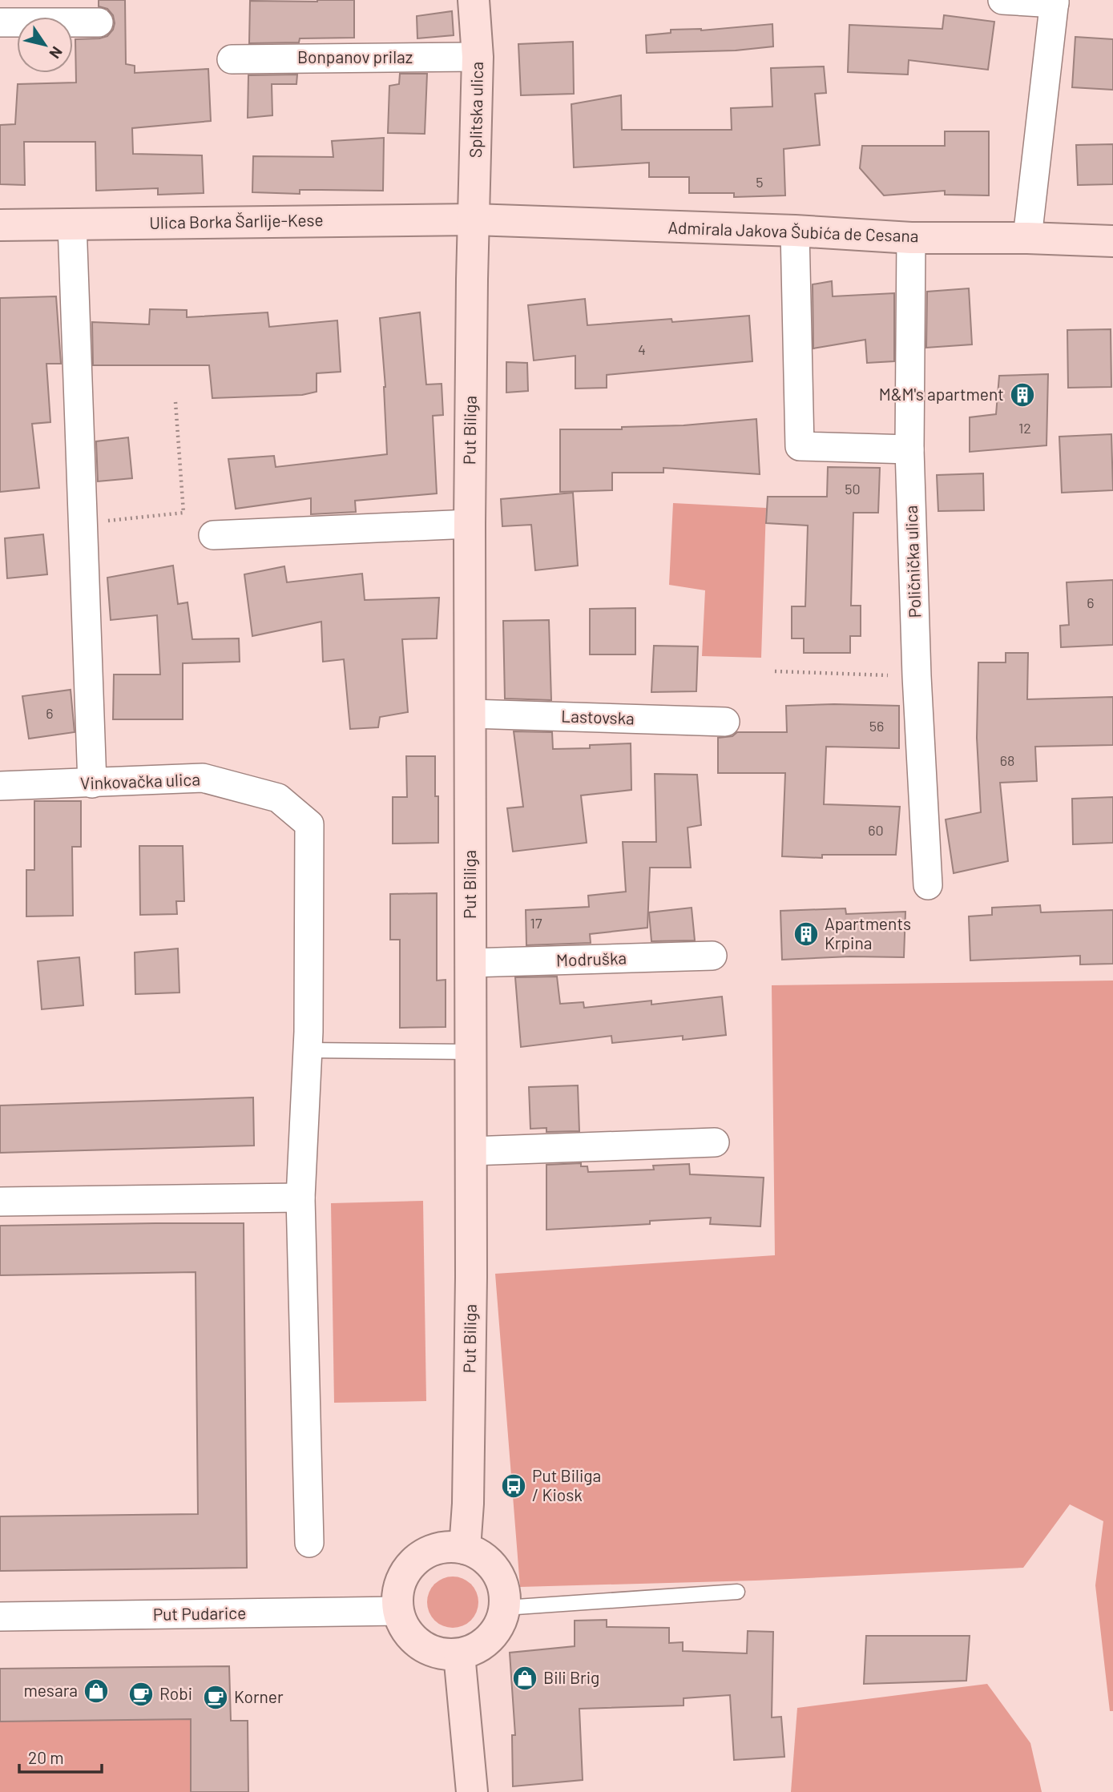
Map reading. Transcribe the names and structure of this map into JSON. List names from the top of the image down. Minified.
{"streets":{"street":["Bonpanov prilaz","Splitska ulica","Ulica Borka Šarlije-Kese","Admirala Jakova Šubića de Cesana","Put Biliga","Poličnička ulica","Lastovska","Vinkovačka ulica","Modruška","Put Pudarice"]},"crossings":[["Bonpanov prilaz","Splitska ulica"],["Splitska ulica","Ulica Borka Šarlije-Kese"],["Splitska ulica","Admirala Jakova Šubića de Cesana"],["Splitska ulica","Put Biliga"],["Ulica Borka Šarlije-Kese","Admirala Jakova Šubića de Cesana"],["Ulica Borka Šarlije-Kese","Put Biliga"],["Admirala Jakova Šubića de Cesana","Put Biliga"],["Admirala Jakova Šubića de Cesana","Poličnička ulica"],["Put Biliga","Lastovska"],["Put Biliga","Modruška"],["Put Biliga","Put Pudarice"]],"places":{"building":["M&M's apartment","Apartments Krpina"],"bus stop":["Put Biliga / Kiosk"],"shop":["Bili Brig","mesara"],"cafe":["Robi","Korner"]},"house_numbers":["5","4","12","50","6","6","56","68","60","17"],"scale_bar":"20 m","north":"bottom right"}
